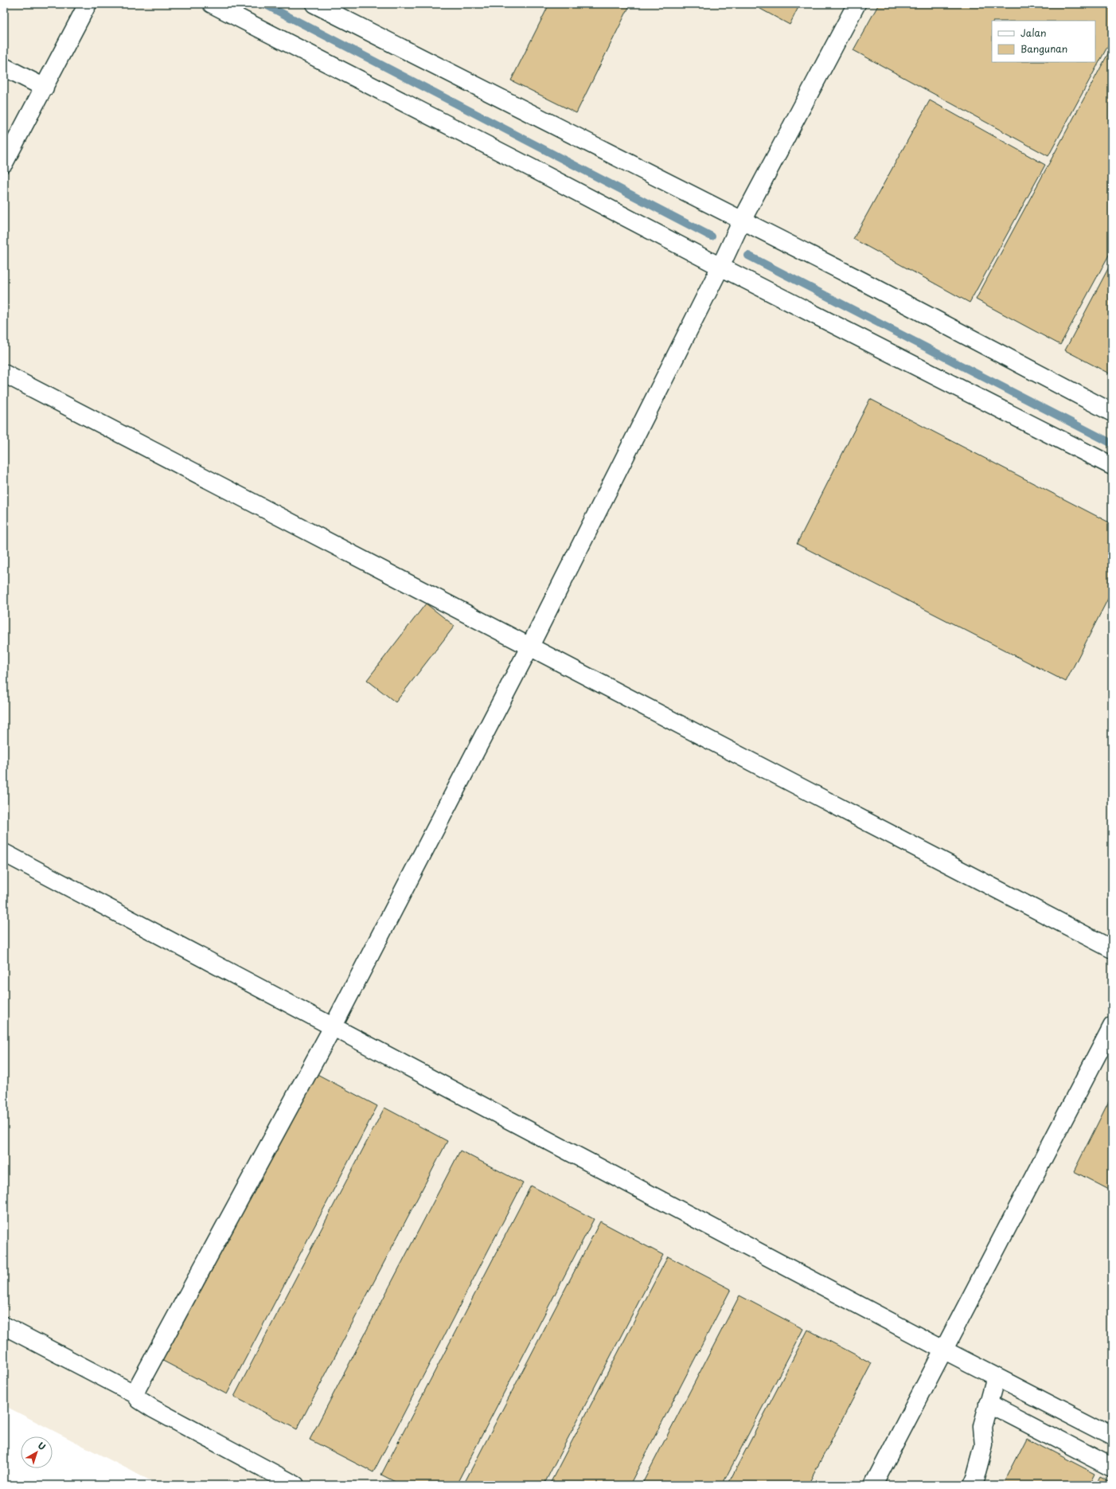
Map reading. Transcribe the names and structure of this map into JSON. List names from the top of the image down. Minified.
{"legend":["Jalan","Bangunan"],"north":"top right"}
